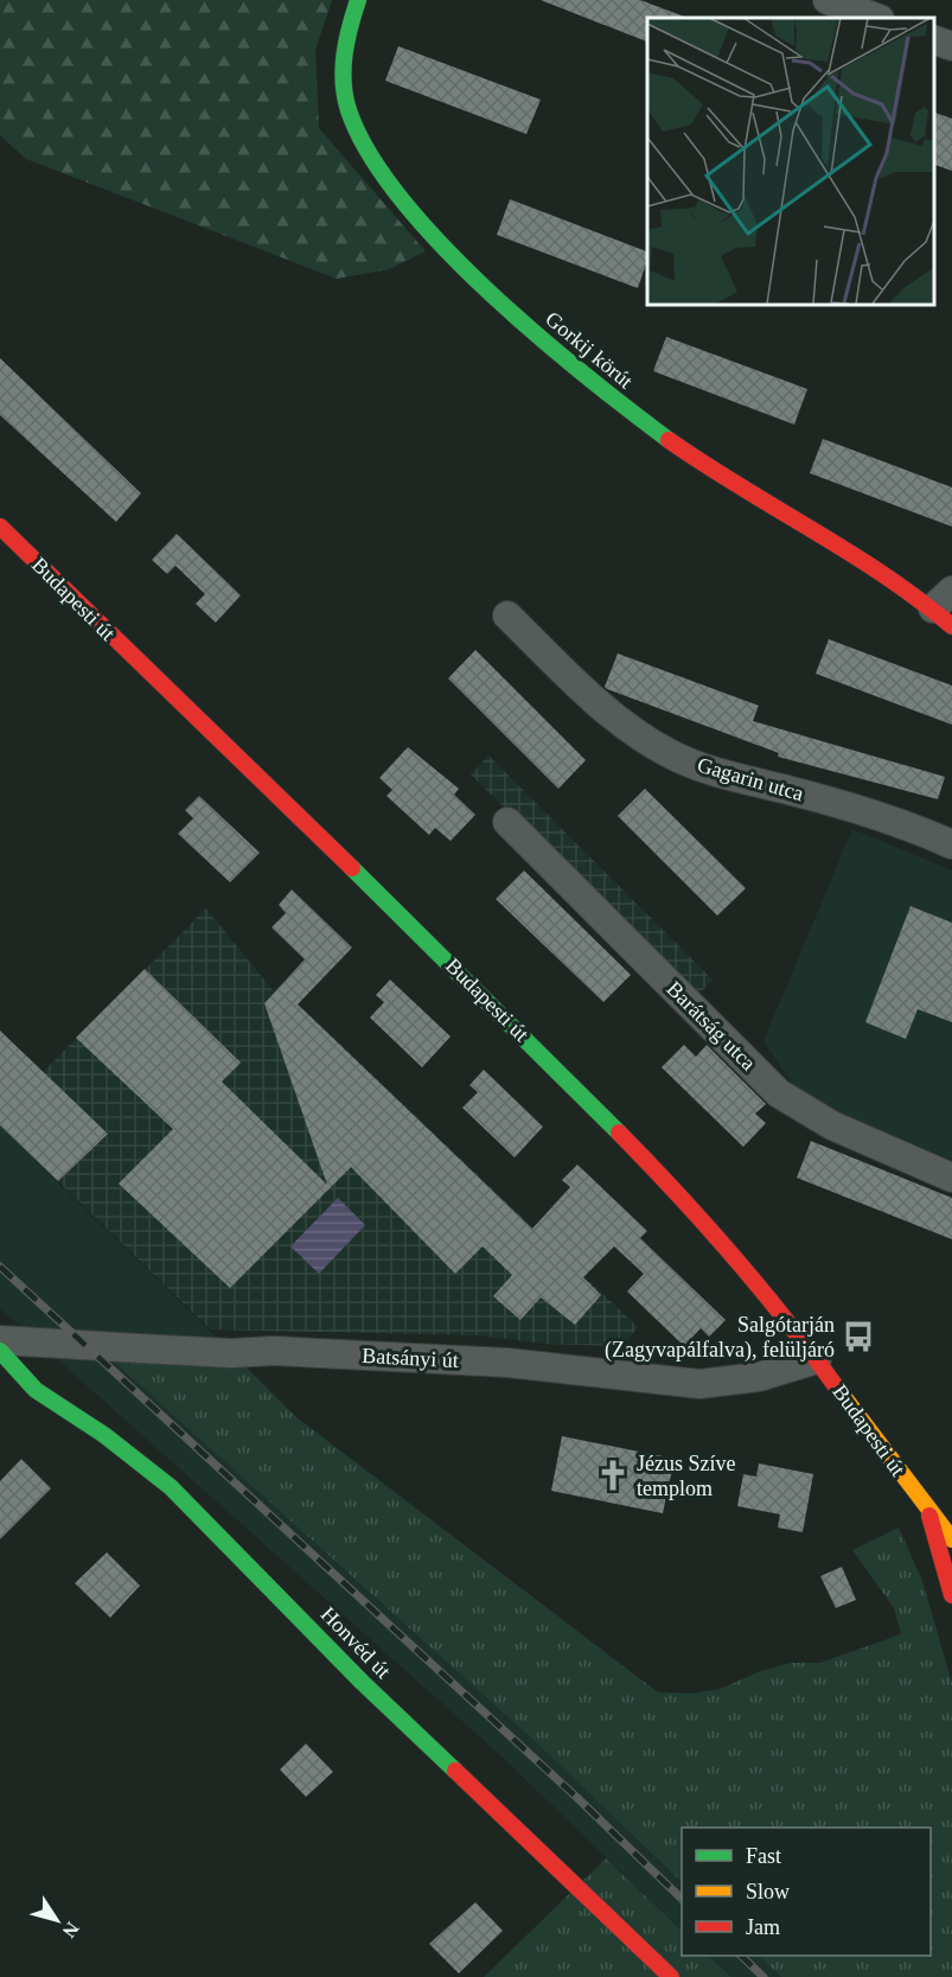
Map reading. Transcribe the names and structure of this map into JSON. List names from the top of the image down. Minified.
{"streets":{"street":["Gorkij körút","Budapesti út","Gagarin utca","Barátság utca","Batsányi út","Honvéd út"]},"crossings":[["Budapesti út","Batsányi út"]],"places":{"bus stop":["Salgótarján (Zagyvapálfalva), felüljáró"],"church":["Jézus Szíve templom"]},"legend":["Fast","Slow","Jam"],"north":"bottom right"}
